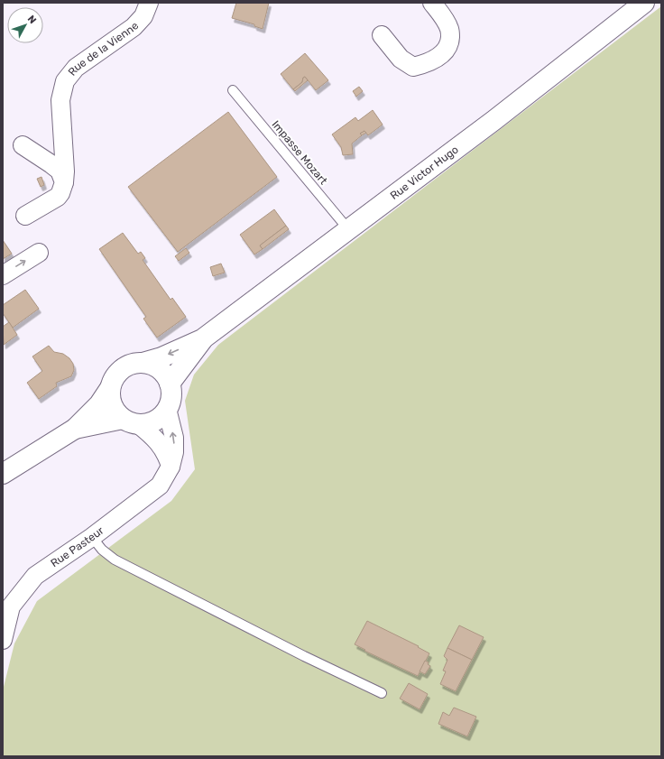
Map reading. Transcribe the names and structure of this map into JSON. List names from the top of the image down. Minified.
{"streets":{"street":["Rue de la Vienne","Rue Victor Hugo","Rue Pasteur"],"lane":["Impasse Mozart"]},"crossings":[["Impasse Mozart","Rue Victor Hugo"],["Rue Victor Hugo","Rue Pasteur"]],"north":"top right"}
